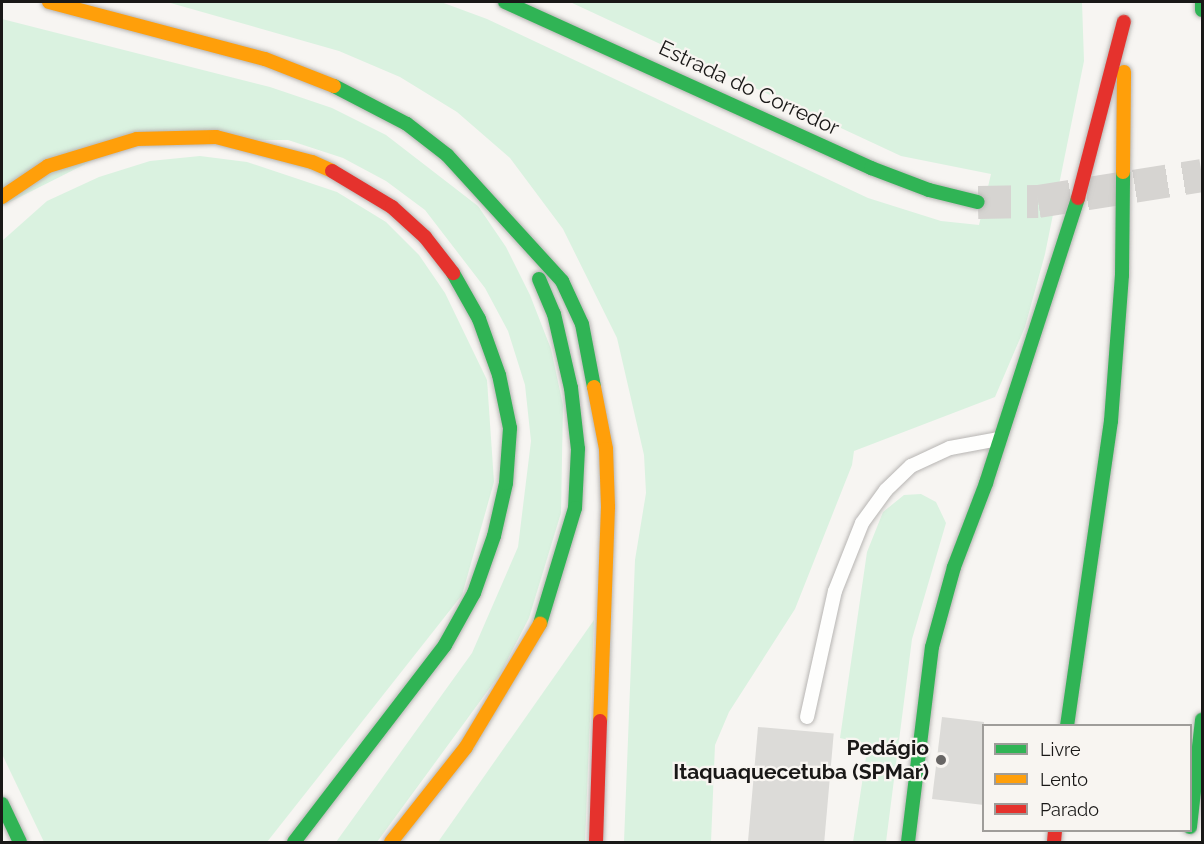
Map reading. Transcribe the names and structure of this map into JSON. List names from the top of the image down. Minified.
{"streets":{"main road":["Estrada do Corredor"]},"places":["Pedágio Itaquaquecetuba (SPMar)"],"legend":["Livre","Lento","Parado"]}
